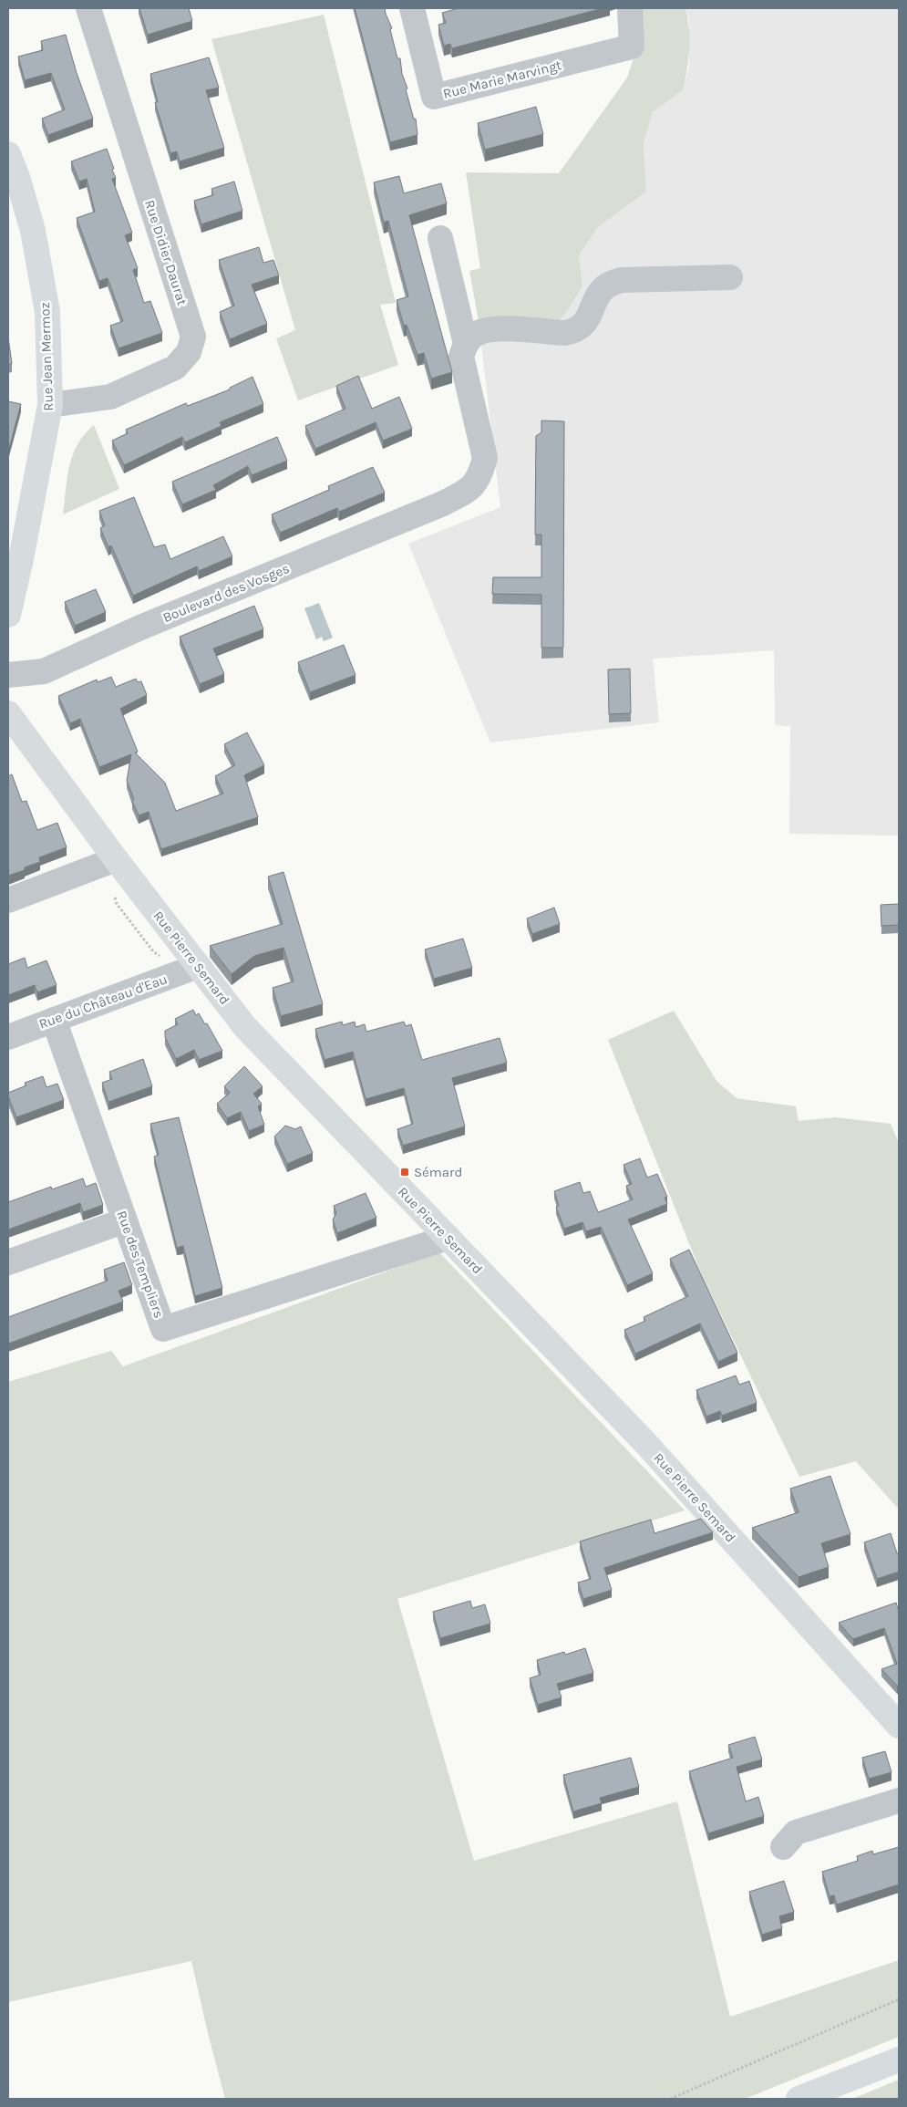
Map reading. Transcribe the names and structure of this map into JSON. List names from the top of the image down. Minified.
{"streets":{"main road":["Rue Jean Mermoz","Rue Pierre Semard"],"street":["Rue Marie Marvingt","Rue Didier Daurat","Boulevard des Vosges","Rue du Château d'Eau","Rue des Templiers"]},"crossings":[["Rue Didier Daurat","Rue Jean Mermoz"],["Rue Pierre Semard","Rue du Château d'Eau"],["Rue Pierre Semard","Rue des Templiers"],["Rue du Château d'Eau","Rue des Templiers"]],"places":{"transit":["Sémard"]}}
